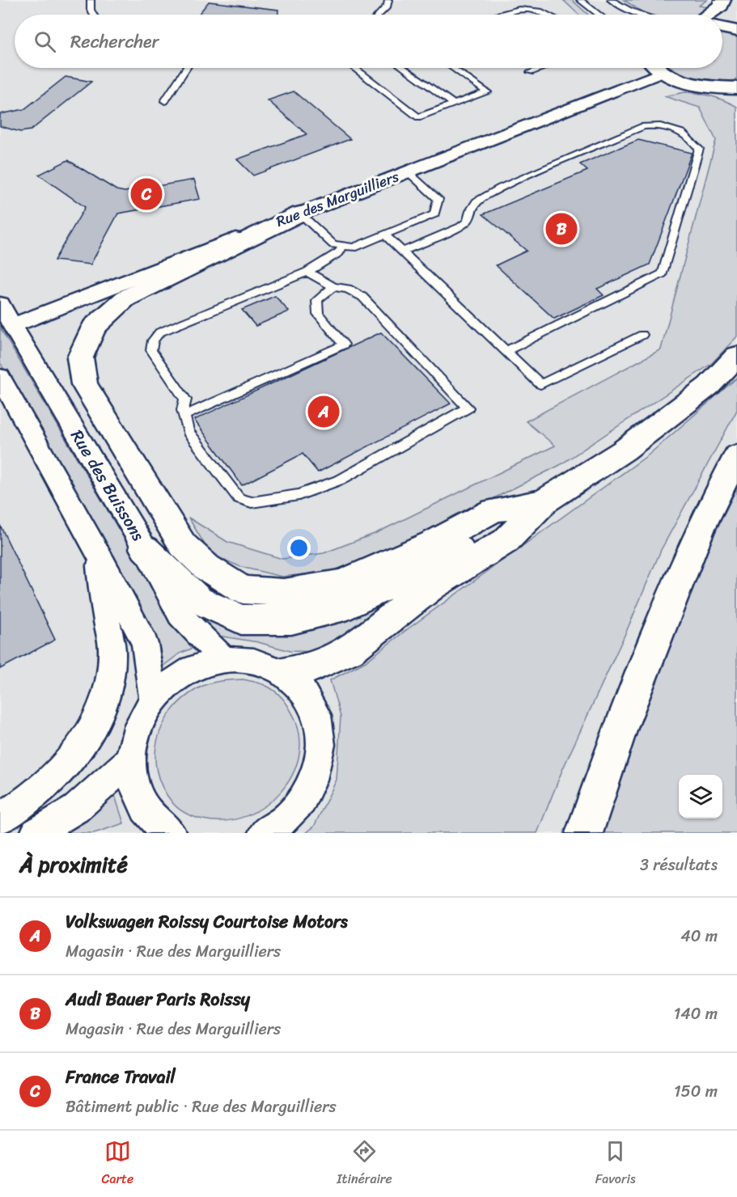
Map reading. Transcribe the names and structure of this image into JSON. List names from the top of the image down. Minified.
{"streets":{"street":["Rue des Marguilliers","Rue des Buissons"]},"crossings":[["Rue des Marguilliers","Rue des Buissons"]],"page":{"search":"Rechercher","pins":["C","B","A"],"heading":["À proximité","3 résultats"],"list":[{"mark":"A","name":"Volkswagen Roissy Courtoise Motors","note":"Magasin · Rue des Marguilliers","value":"40 m"},{"mark":"B","name":"Audi Bauer Paris Roissy","note":"Magasin · Rue des Marguilliers","value":"140 m"},{"mark":"C","name":"France Travail","note":"Bâtiment public · Rue des Marguilliers","value":"150 m"}],"nav":["Carte","Itinéraire","Favoris"]}}
